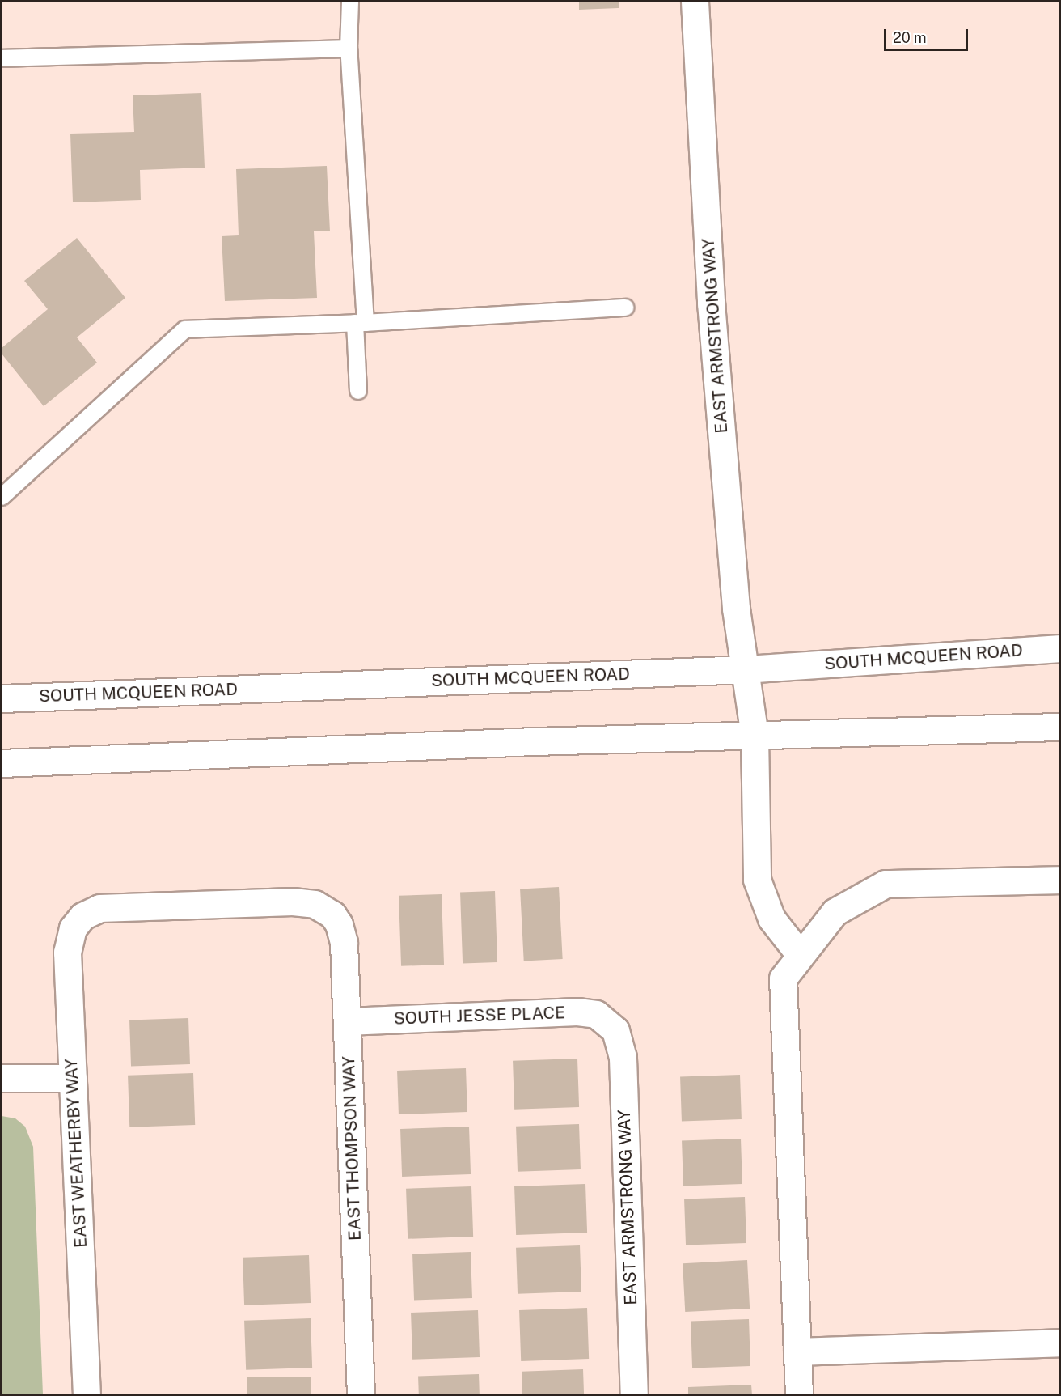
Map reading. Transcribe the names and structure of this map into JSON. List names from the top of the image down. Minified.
{"streets":{"street":["EAST ARMSTRONG WAY","SOUTH MCQUEEN ROAD","SOUTH JESSE PLACE","EAST THOMPSON WAY","EAST WEATHERBY WAY"]},"crossings":[["EAST ARMSTRONG WAY","SOUTH MCQUEEN ROAD"],["EAST ARMSTRONG WAY","SOUTH JESSE PLACE"],["SOUTH JESSE PLACE","EAST THOMPSON WAY"],["EAST THOMPSON WAY","EAST WEATHERBY WAY"]],"scale_bar":"20 m"}
